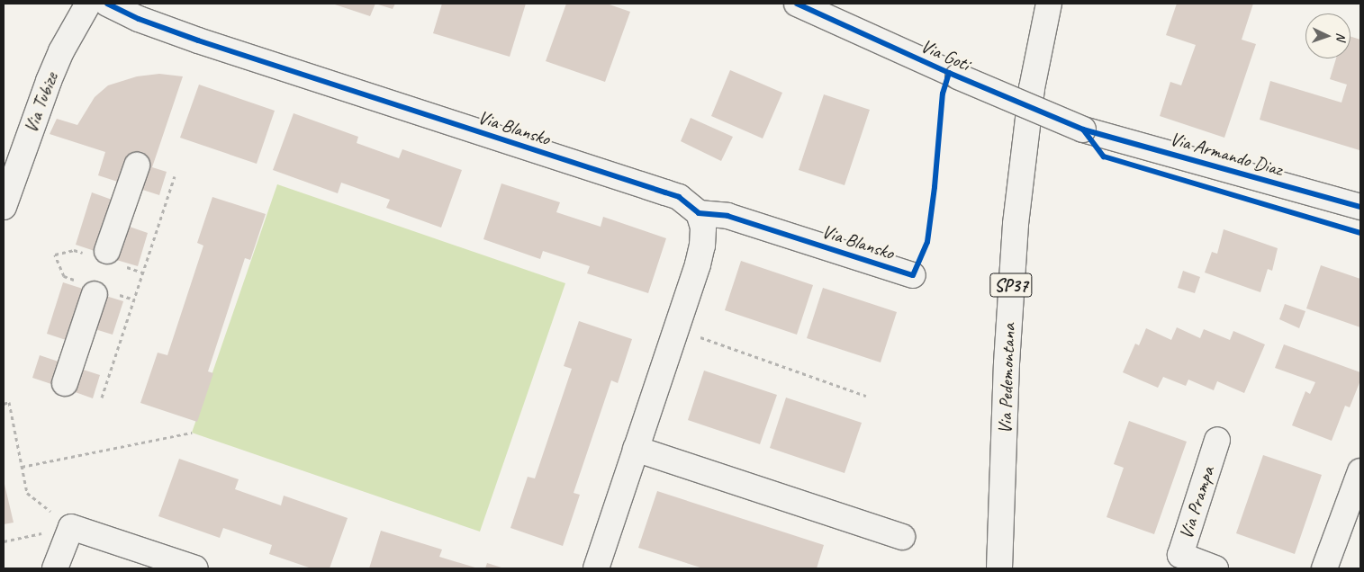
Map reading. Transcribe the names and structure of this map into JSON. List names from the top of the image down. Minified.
{"streets":{"street":["Via Goti","Via Tubize","Via Blansko","Via Armando Diaz","SP37","Via Pedemontana","Via Prampa"]},"crossings":[["Via Goti","Via Armando Diaz"]],"north":"right"}
